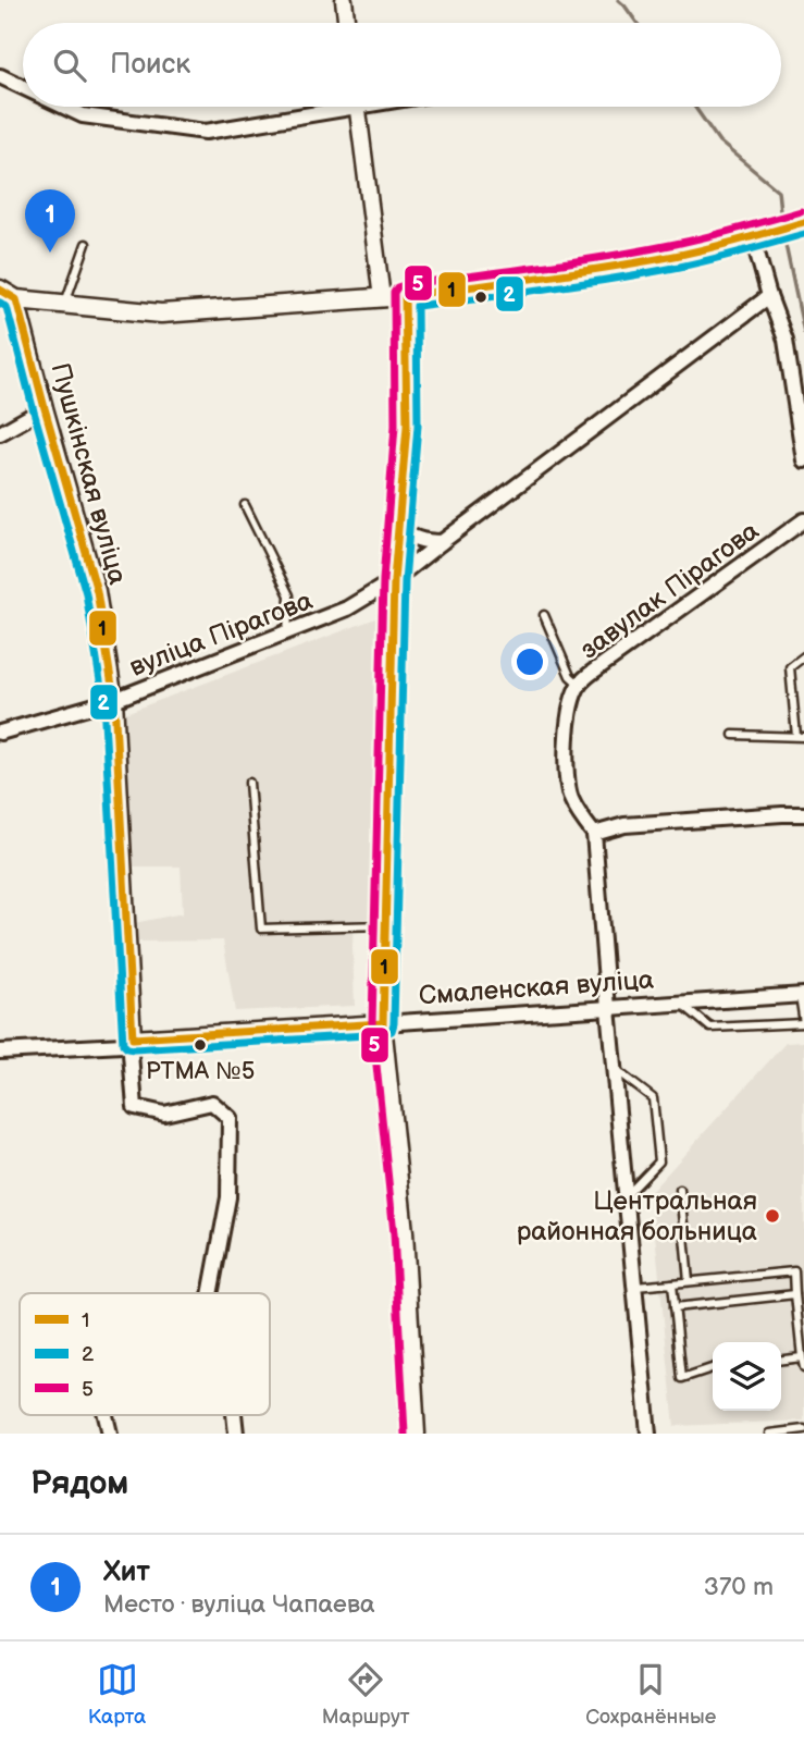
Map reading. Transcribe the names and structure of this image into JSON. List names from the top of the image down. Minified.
{"streets":{"street":["Пушкінская вуліца","завулак Пірагова","вуліца Пірагова","Смаленская вуліца"]},"crossings":[["Пушкінская вуліца","вуліца Пірагова"],["Пушкінская вуліца","Смаленская вуліца"]],"places":["РТМА №5","Центральная районная больница"],"lines":["transit line 5","transit line 1","transit line 2"],"legend":["1","2","5"],"page":{"search":"Поиск","pins":"1","heading":"Рядом","list":[{"mark":"1","name":"Хит","note":"Место · вуліца Чапаева","value":"370 m"}],"nav":["Карта","Маршрут","Сохранённые"]}}
